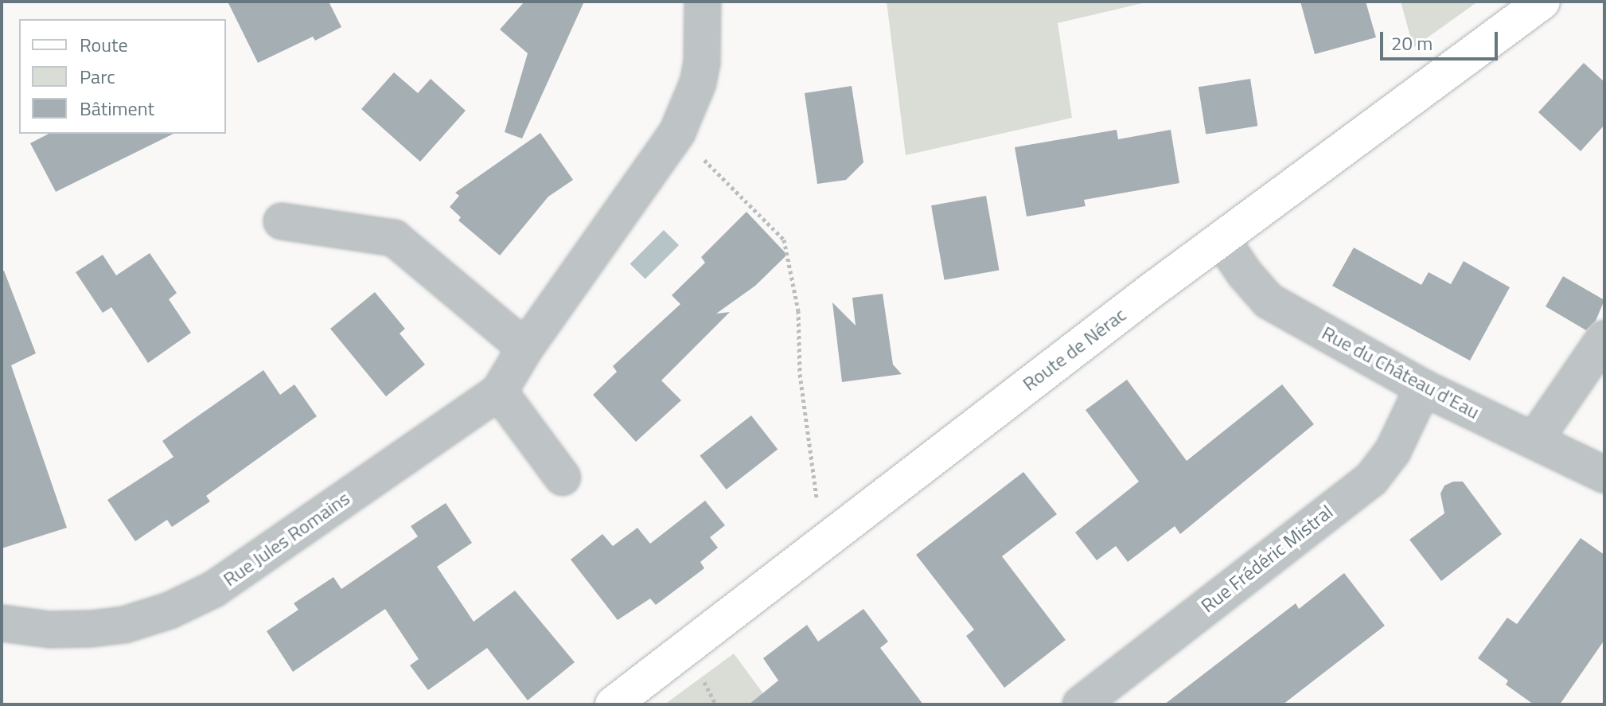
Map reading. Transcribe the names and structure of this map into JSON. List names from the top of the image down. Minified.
{"streets":{"main road":["Route de Nérac"],"street":["Rue du Château d'Eau","Rue Jules Romains","Rue Frédéric Mistral"]},"crossings":[["Route de Nérac","Rue du Château d'Eau"],["Rue du Château d'Eau","Rue Frédéric Mistral"]],"legend":["Route","Parc","Bâtiment"],"scale_bar":"20 m"}
